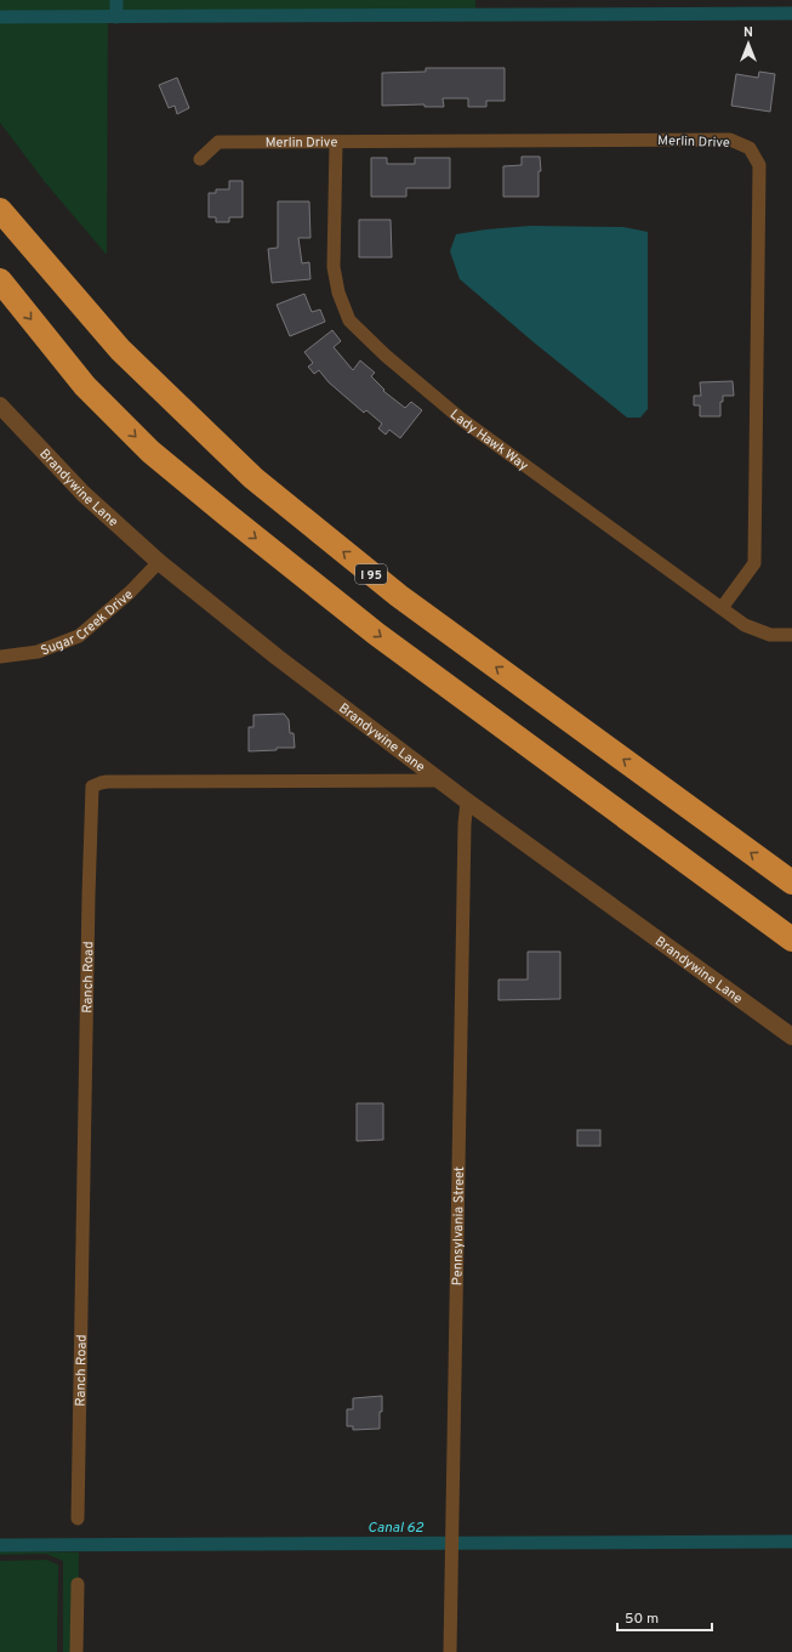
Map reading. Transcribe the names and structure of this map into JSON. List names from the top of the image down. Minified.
{"streets":{"highway":["I 95"],"street":["Merlin Drive","Lady Hawk Way","Brandywine Lane","Sugar Creek Drive","Ranch Road","Pennsylvania Street"]},"crossings":[["Merlin Drive","Lady Hawk Way"],["Brandywine Lane","Sugar Creek Drive"],["Brandywine Lane","Ranch Road"],["Brandywine Lane","Pennsylvania Street"]],"water":["Canal 62"],"scale_bar":"50 m","north":"top"}
